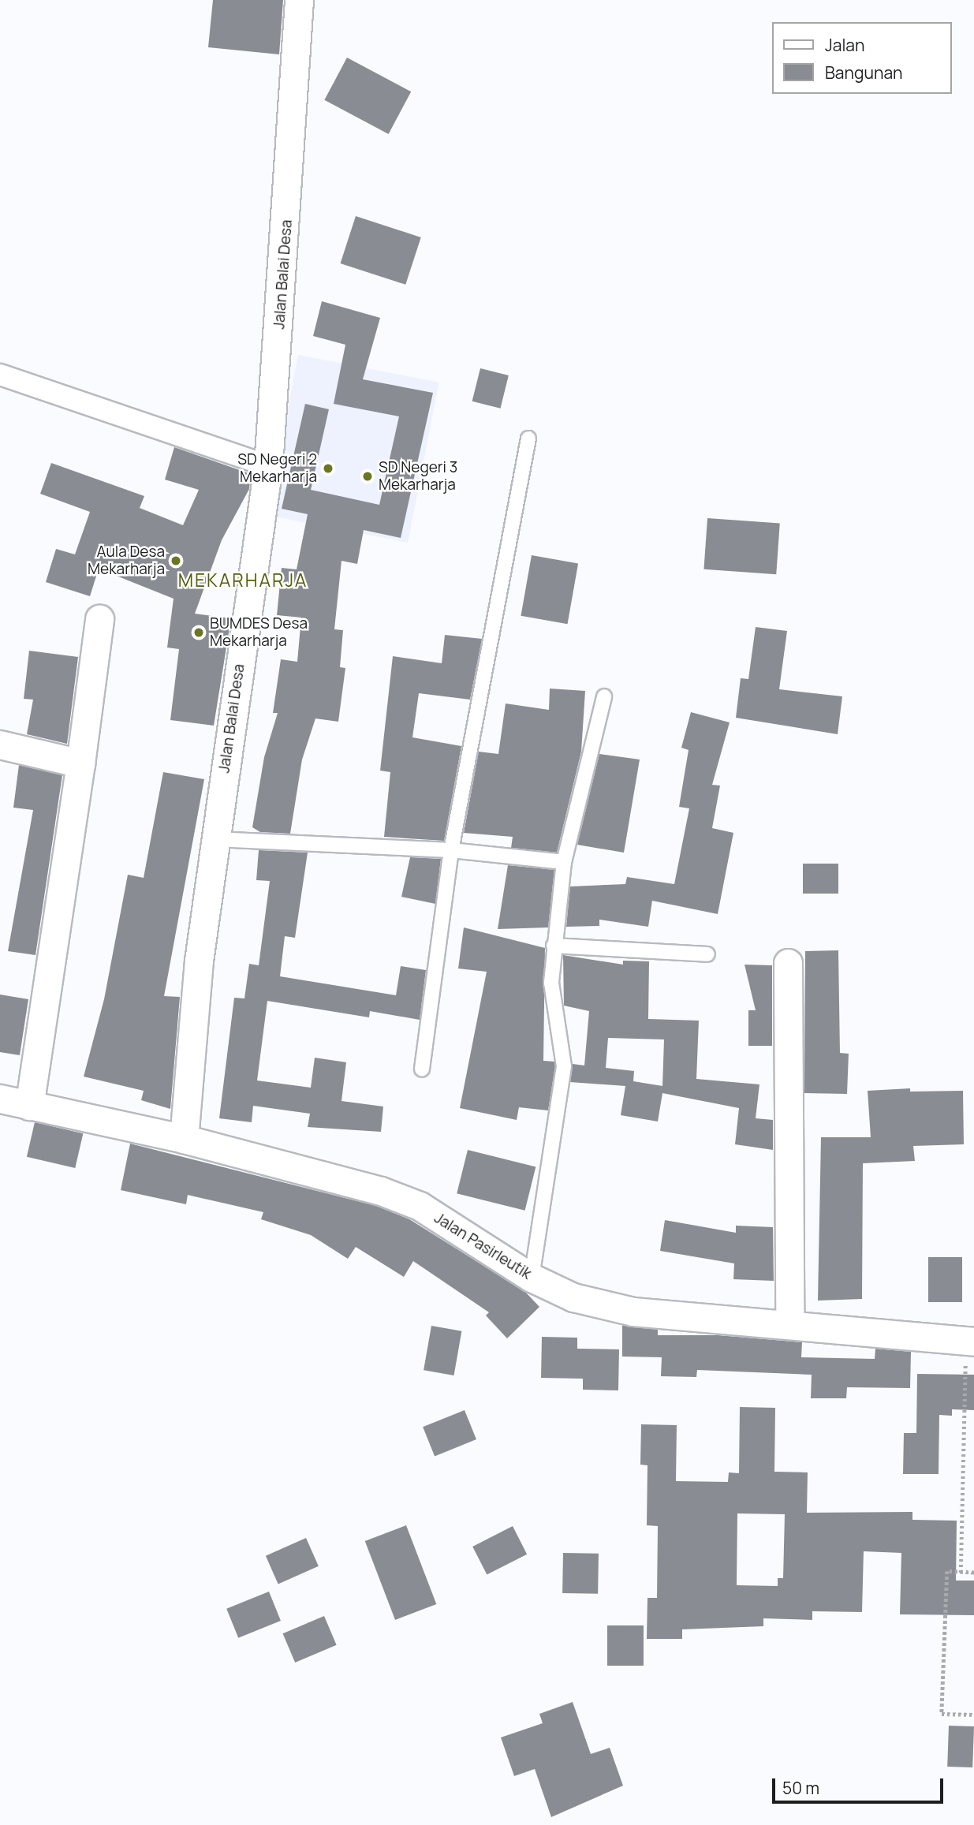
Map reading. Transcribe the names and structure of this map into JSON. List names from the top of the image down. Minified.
{"streets":{"street":["Jalan Balai Desa","Jalan Pasirleutik"]},"crossings":[["Jalan Balai Desa","Jalan Pasirleutik"]],"districts":["MEKARHARJA"],"places":["SD Negeri 2 Mekarharja","SD Negeri 3 Mekarharja","Aula Desa Mekarharja","BUMDES Desa Mekarharja"],"legend":["Jalan","Bangunan"],"scale_bar":"50 m"}
